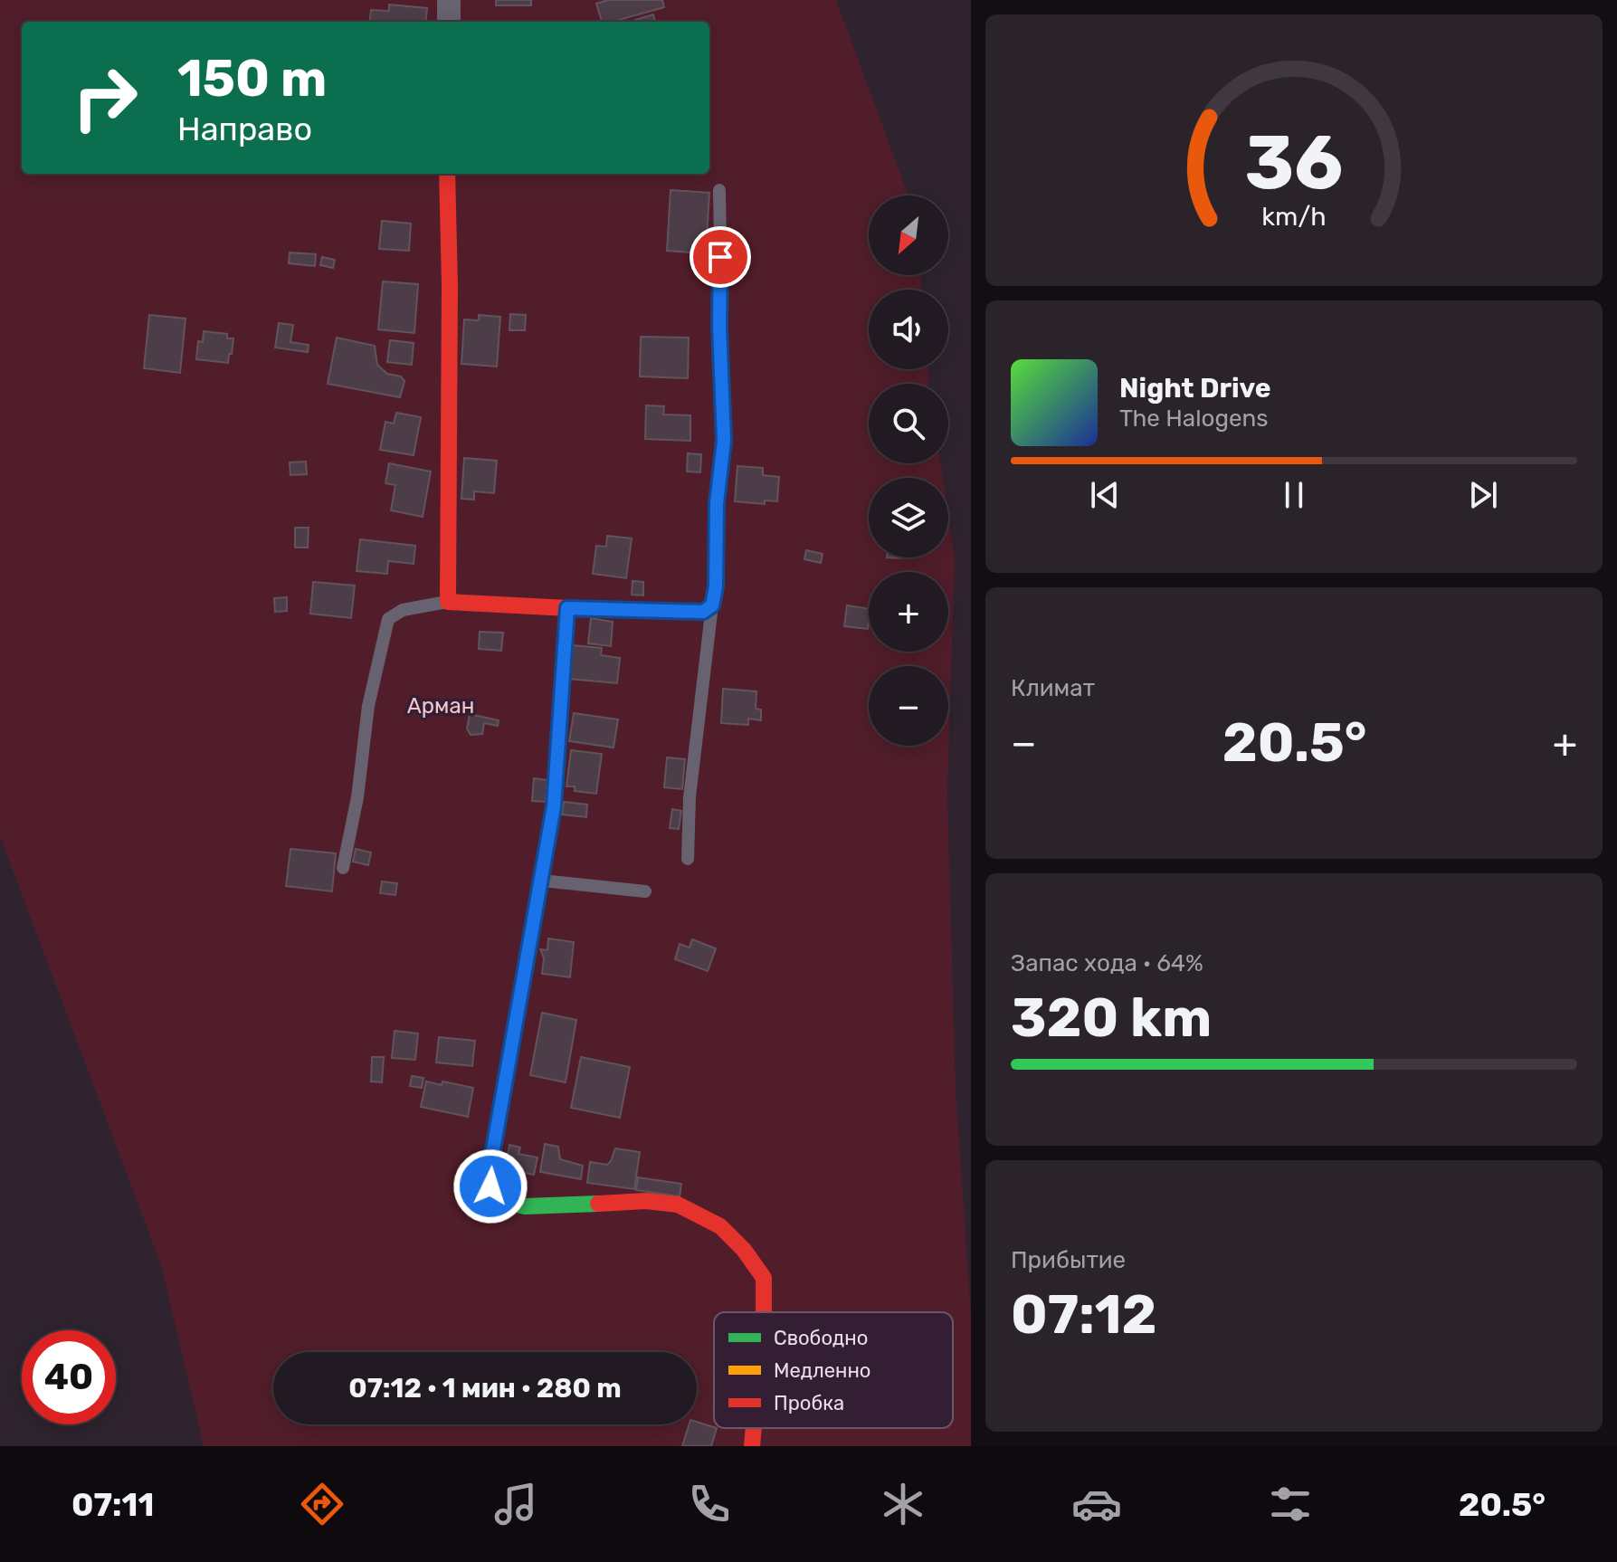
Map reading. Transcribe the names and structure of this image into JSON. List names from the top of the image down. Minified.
{"parks":["Арман"],"legend":["Свободно","Медленно","Пробка"],"north":"bottom left","page":{"turn":["150 m","Направо"],"map_buttons":["+","−"],"song":["Night Drive","The Halogens"],"tile":["Климат",["Запас хода · 64%","320 km"],["Прибытие","07:12"]],"heat":["−","20.5°","+"],"limit":"40","trip":"07:12 · 1 мин · 280 m","tabs":["07:11","20.5°"],"gauge":["36","km/h"]}}
